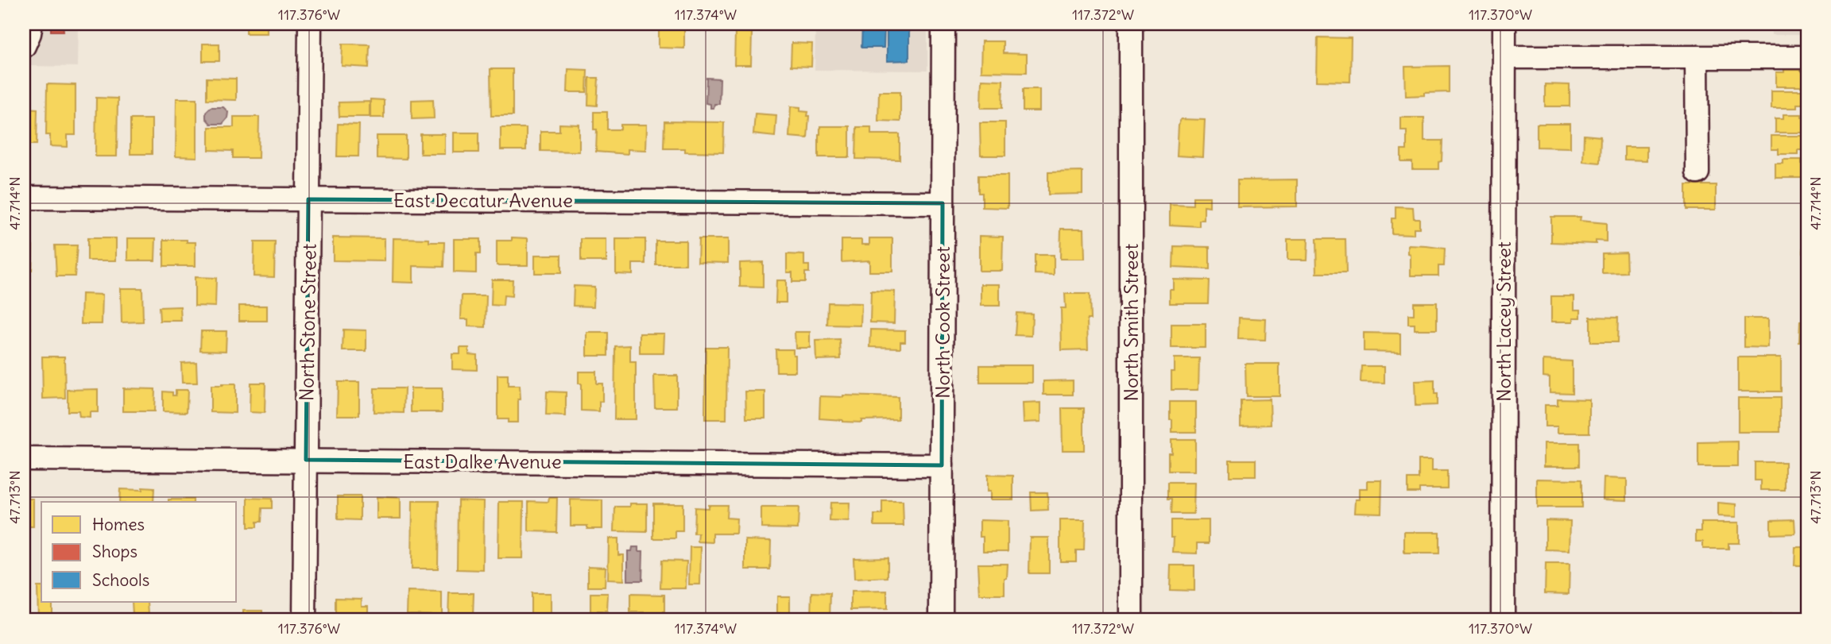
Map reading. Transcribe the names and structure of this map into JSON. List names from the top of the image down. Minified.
{"streets":{"street":["East Decatur Avenue","North Lacey Street","North Stone Street","North Cook Street","North Smith Street","East Dalke Avenue"]},"crossings":[["East Decatur Avenue","North Stone Street"],["East Decatur Avenue","North Cook Street"],["North Stone Street","East Dalke Avenue"],["North Cook Street","East Dalke Avenue"]],"legend":["Homes","Shops","Schools"],"coordinates":["117.376°W","117.374°W","117.372°W","117.370°W","47.714°N","47.713°N"]}
